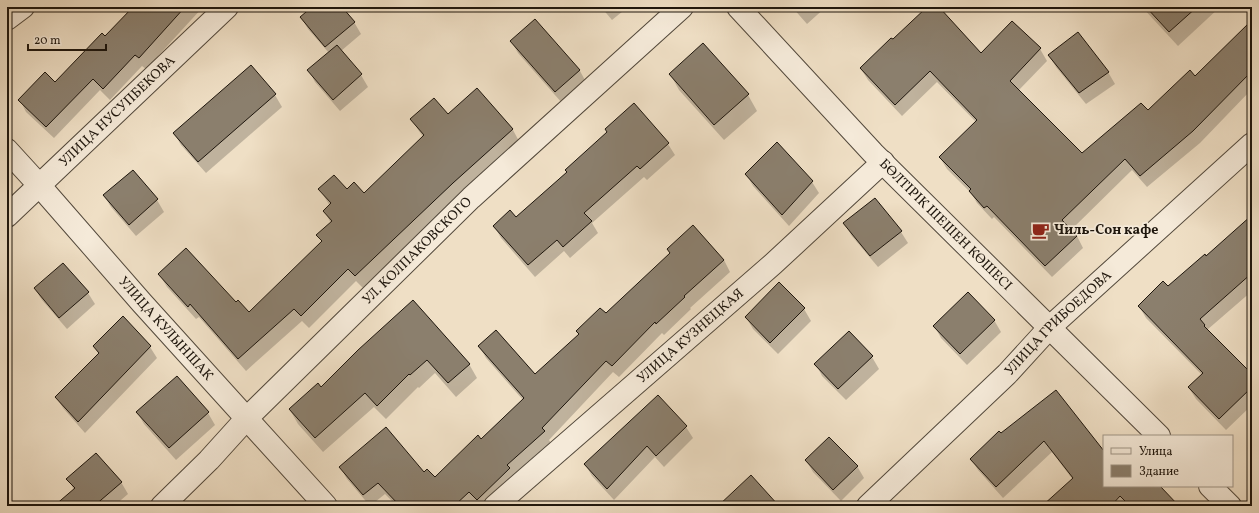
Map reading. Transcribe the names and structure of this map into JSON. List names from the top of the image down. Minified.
{"streets":{"street":["УЛИЦА НУСУПБЕКОВА","БӨЛТІРІК ШЕШЕН КӨШЕСІ","УЛ. KОЛПАКОВСКОГО","УЛИЦА ГРИБОЕДОВА","УЛИЦА КУЛЫНШАК","УЛИЦА КУЗНЕЦКАЯ"]},"crossings":[["УЛИЦА НУСУПБЕКОВА","УЛИЦА КУЛЫНШАК"],["БӨЛТІРІК ШЕШЕН КӨШЕСІ","УЛИЦА ГРИБОЕДОВА"],["БӨЛТІРІК ШЕШЕН КӨШЕСІ","УЛИЦА КУЗНЕЦКАЯ"],["УЛ. KОЛПАКОВСКОГО","УЛИЦА КУЛЫНШАК"]],"places":{"cafe":["Чиль-Сон кафе"]},"legend":["Улица","Здание"],"scale_bar":"20 m"}
